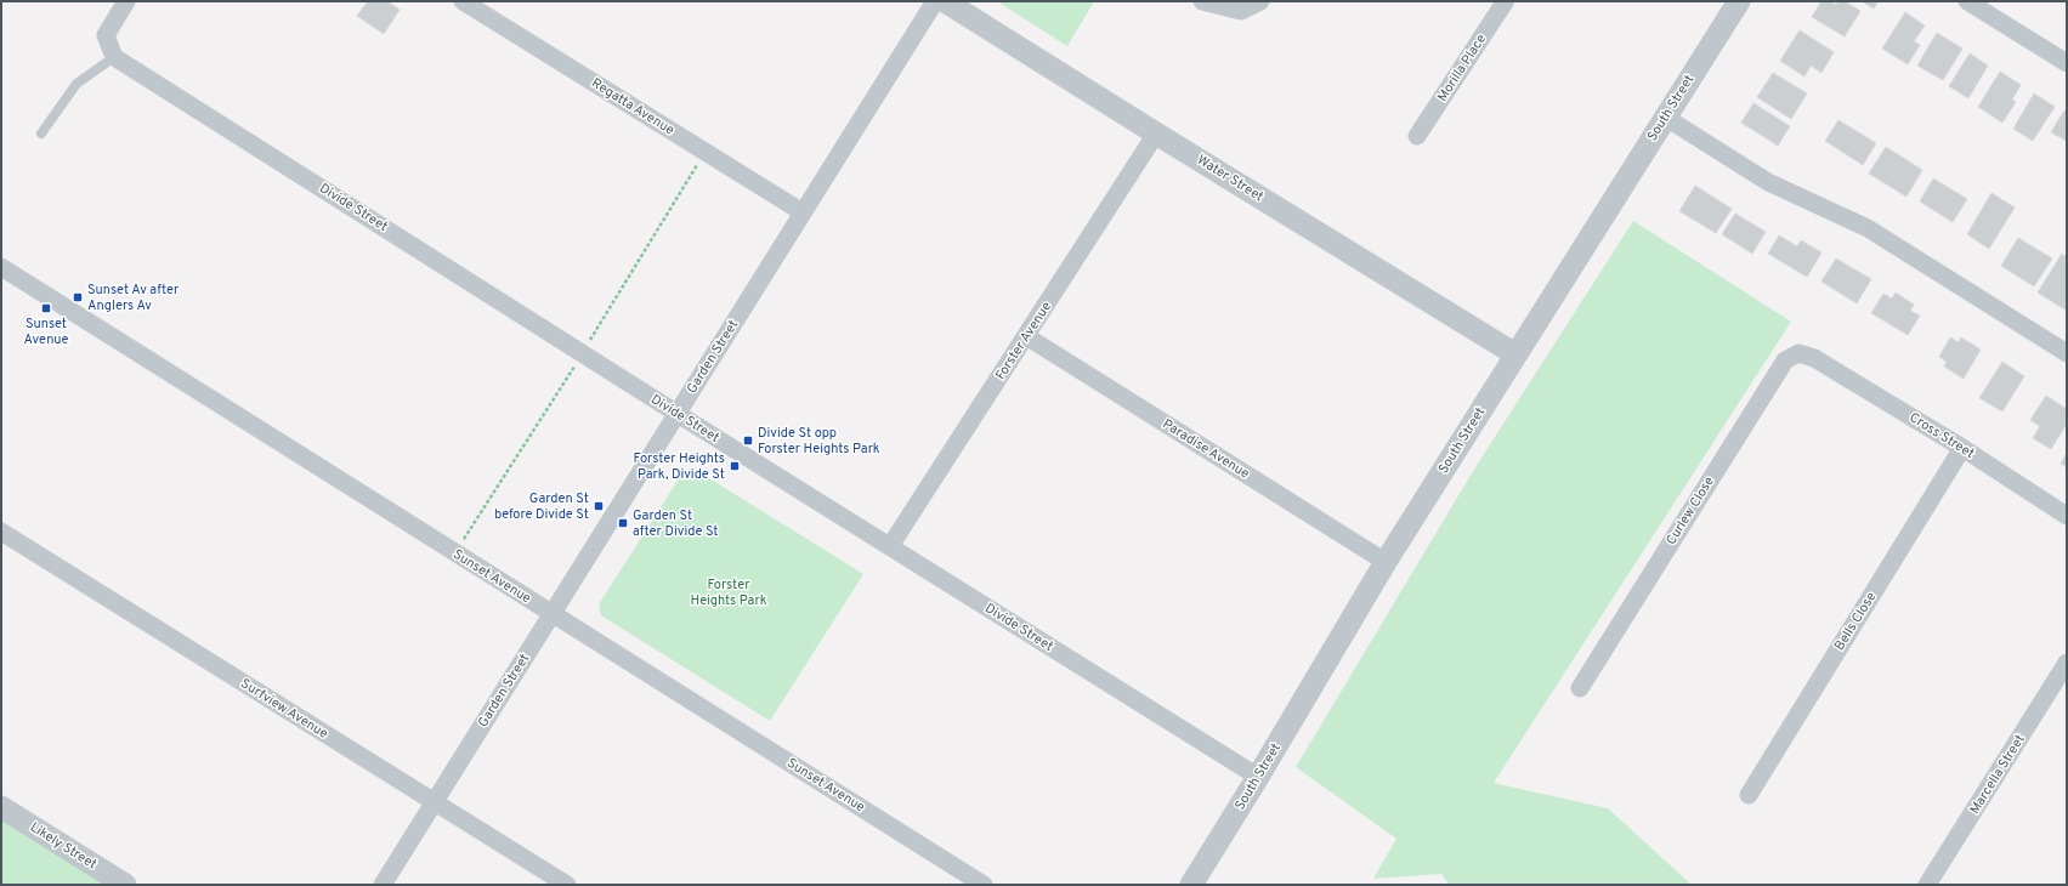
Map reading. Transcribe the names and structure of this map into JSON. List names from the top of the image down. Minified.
{"streets":{"street":["Morilla Place","Regatta Avenue","South Street","Water Street","Divide Street","Forster Avenue","Garden Street","Cross Street","Paradise Avenue","Curlew Close","Sunset Avenue","Bells Close","Surfview Avenue","Marcella Street","Likely Street"]},"crossings":[["Regatta Avenue","Garden Street"],["South Street","Water Street"],["South Street","Divide Street"],["South Street","Paradise Avenue"],["Water Street","Forster Avenue"],["Divide Street","Forster Avenue"],["Divide Street","Garden Street"],["Forster Avenue","Paradise Avenue"],["Garden Street","Sunset Avenue"],["Garden Street","Surfview Avenue"],["Cross Street","Curlew Close"],["Cross Street","Bells Close"]],"parks":["Forster Heights Park"],"places":{"transit":["Sunset Av after Anglers Av","Sunset Avenue","Divide St opp Forster Heights Park","Forster Heights Park, Divide St","Garden St before Divide St","Garden St after Divide St"]}}
